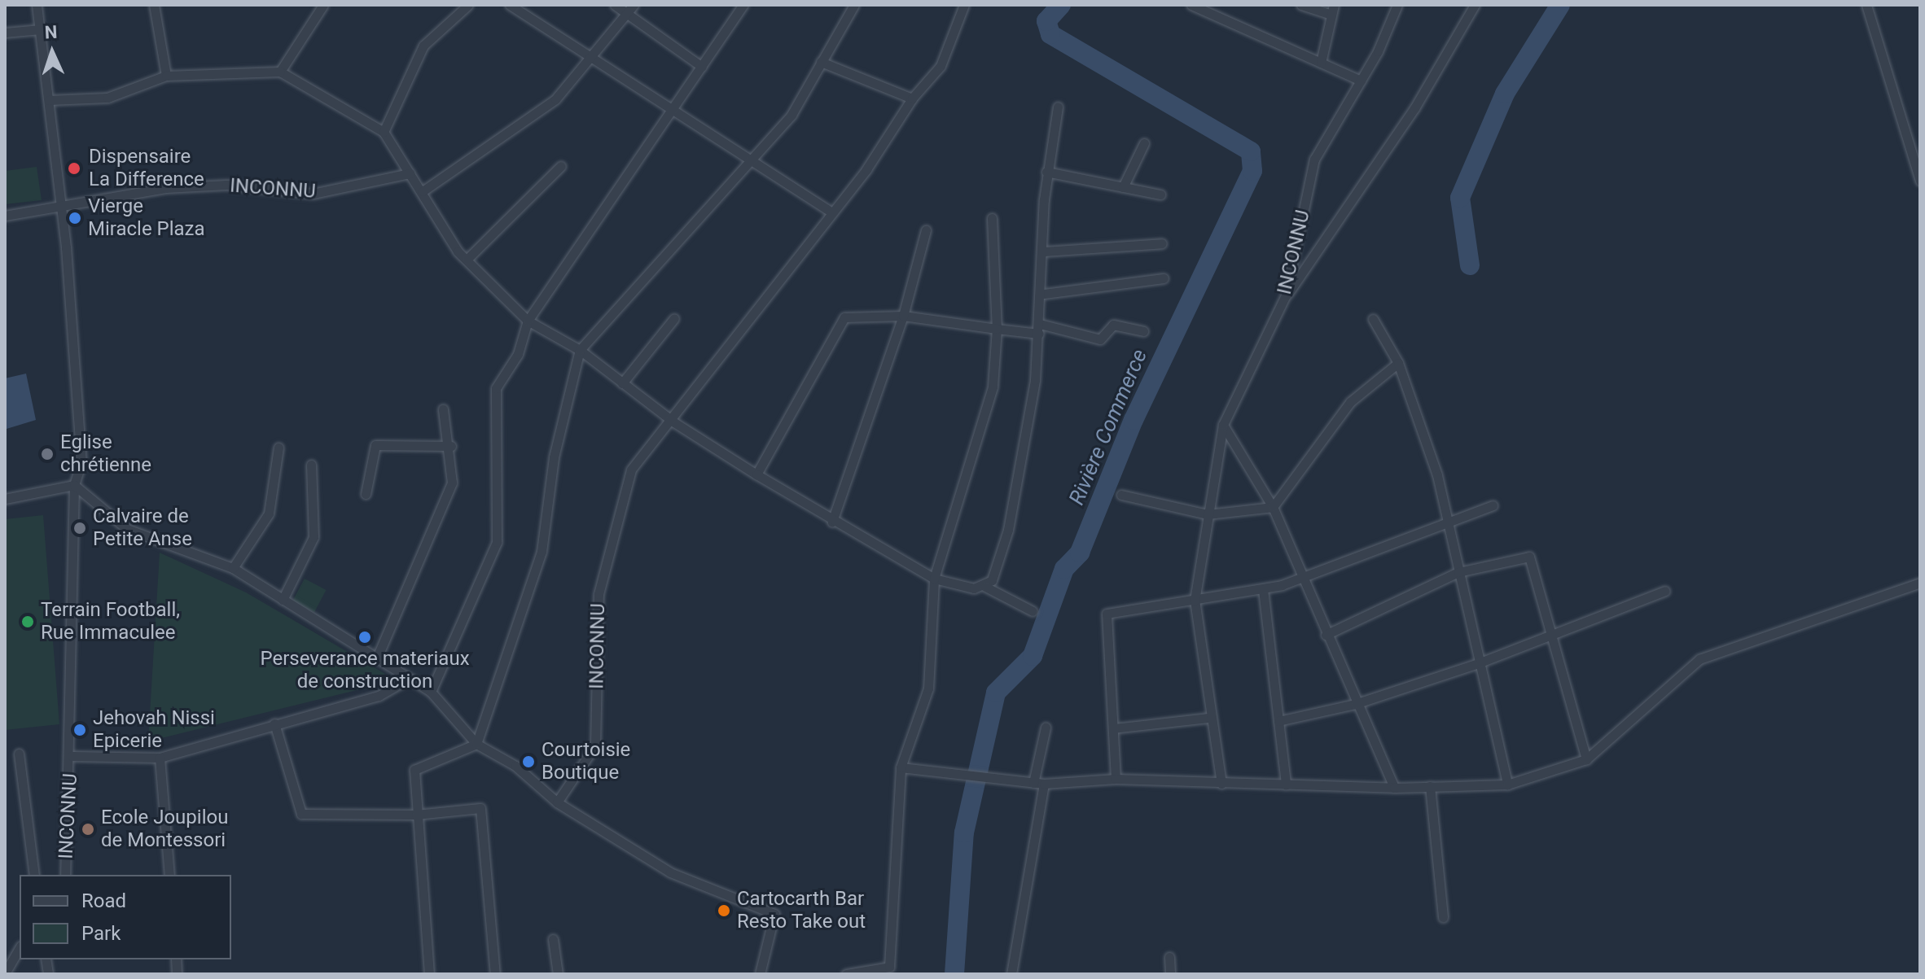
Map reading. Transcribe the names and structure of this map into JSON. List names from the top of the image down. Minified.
{"streets":{"street":["INCONNU"]},"water":["Rivière Commerce"],"places":["Dispensaire La Difference","Vierge Miracle Plaza","Eglise chrétienne","Calvaire de Petite Anse","Terrain Football, Rue Immaculee","Perseverance materiaux de construction","Jehovah Nissi Epicerie","Courtoisie Boutique","Ecole Joupilou de Montessori","Cartocarth Bar Resto Take out"],"legend":["Road","Park"],"north":"top"}
